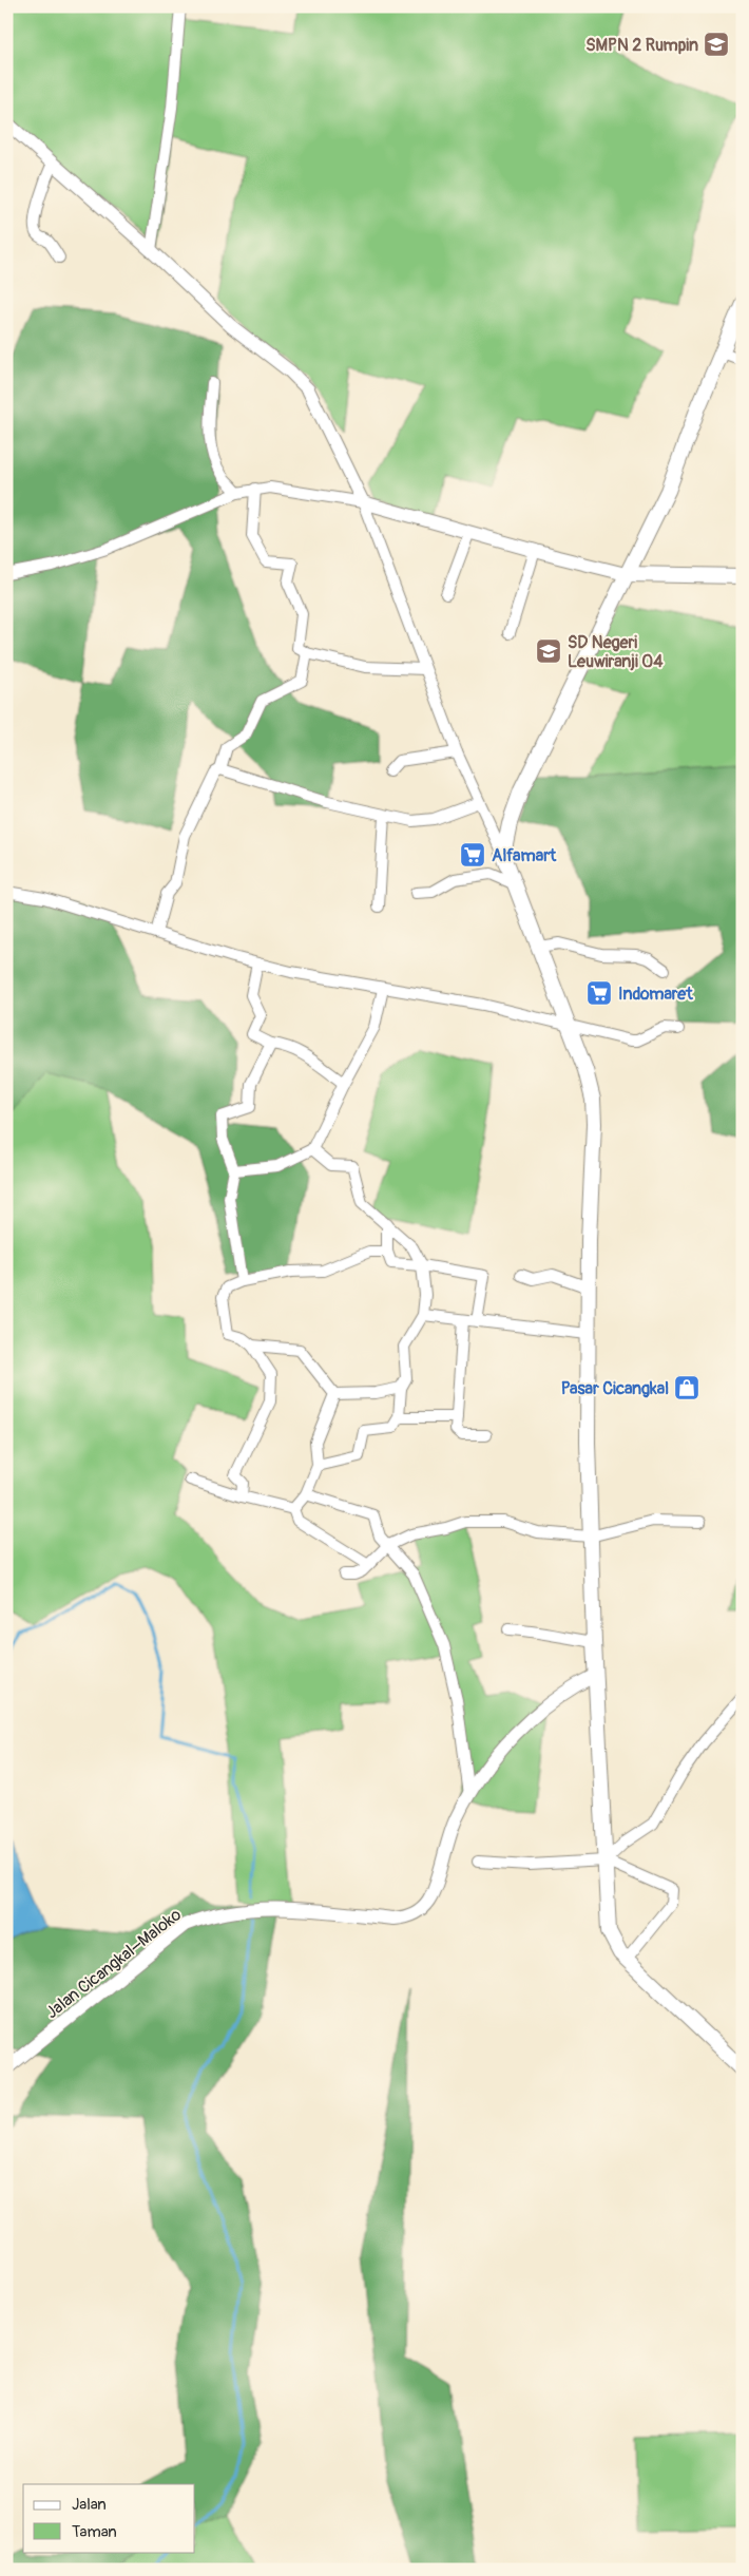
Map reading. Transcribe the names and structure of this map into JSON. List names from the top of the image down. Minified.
{"streets":{"street":["Jalan Cicangkal–Maloko"]},"places":{"school or university":["SMPN 2 Rumpin","SD Negeri Leuwiranji 04"],"supermarket":["Alfamart","Indomaret"],"shop":["Pasar Cicangkal"]},"legend":["Jalan","Taman"]}
